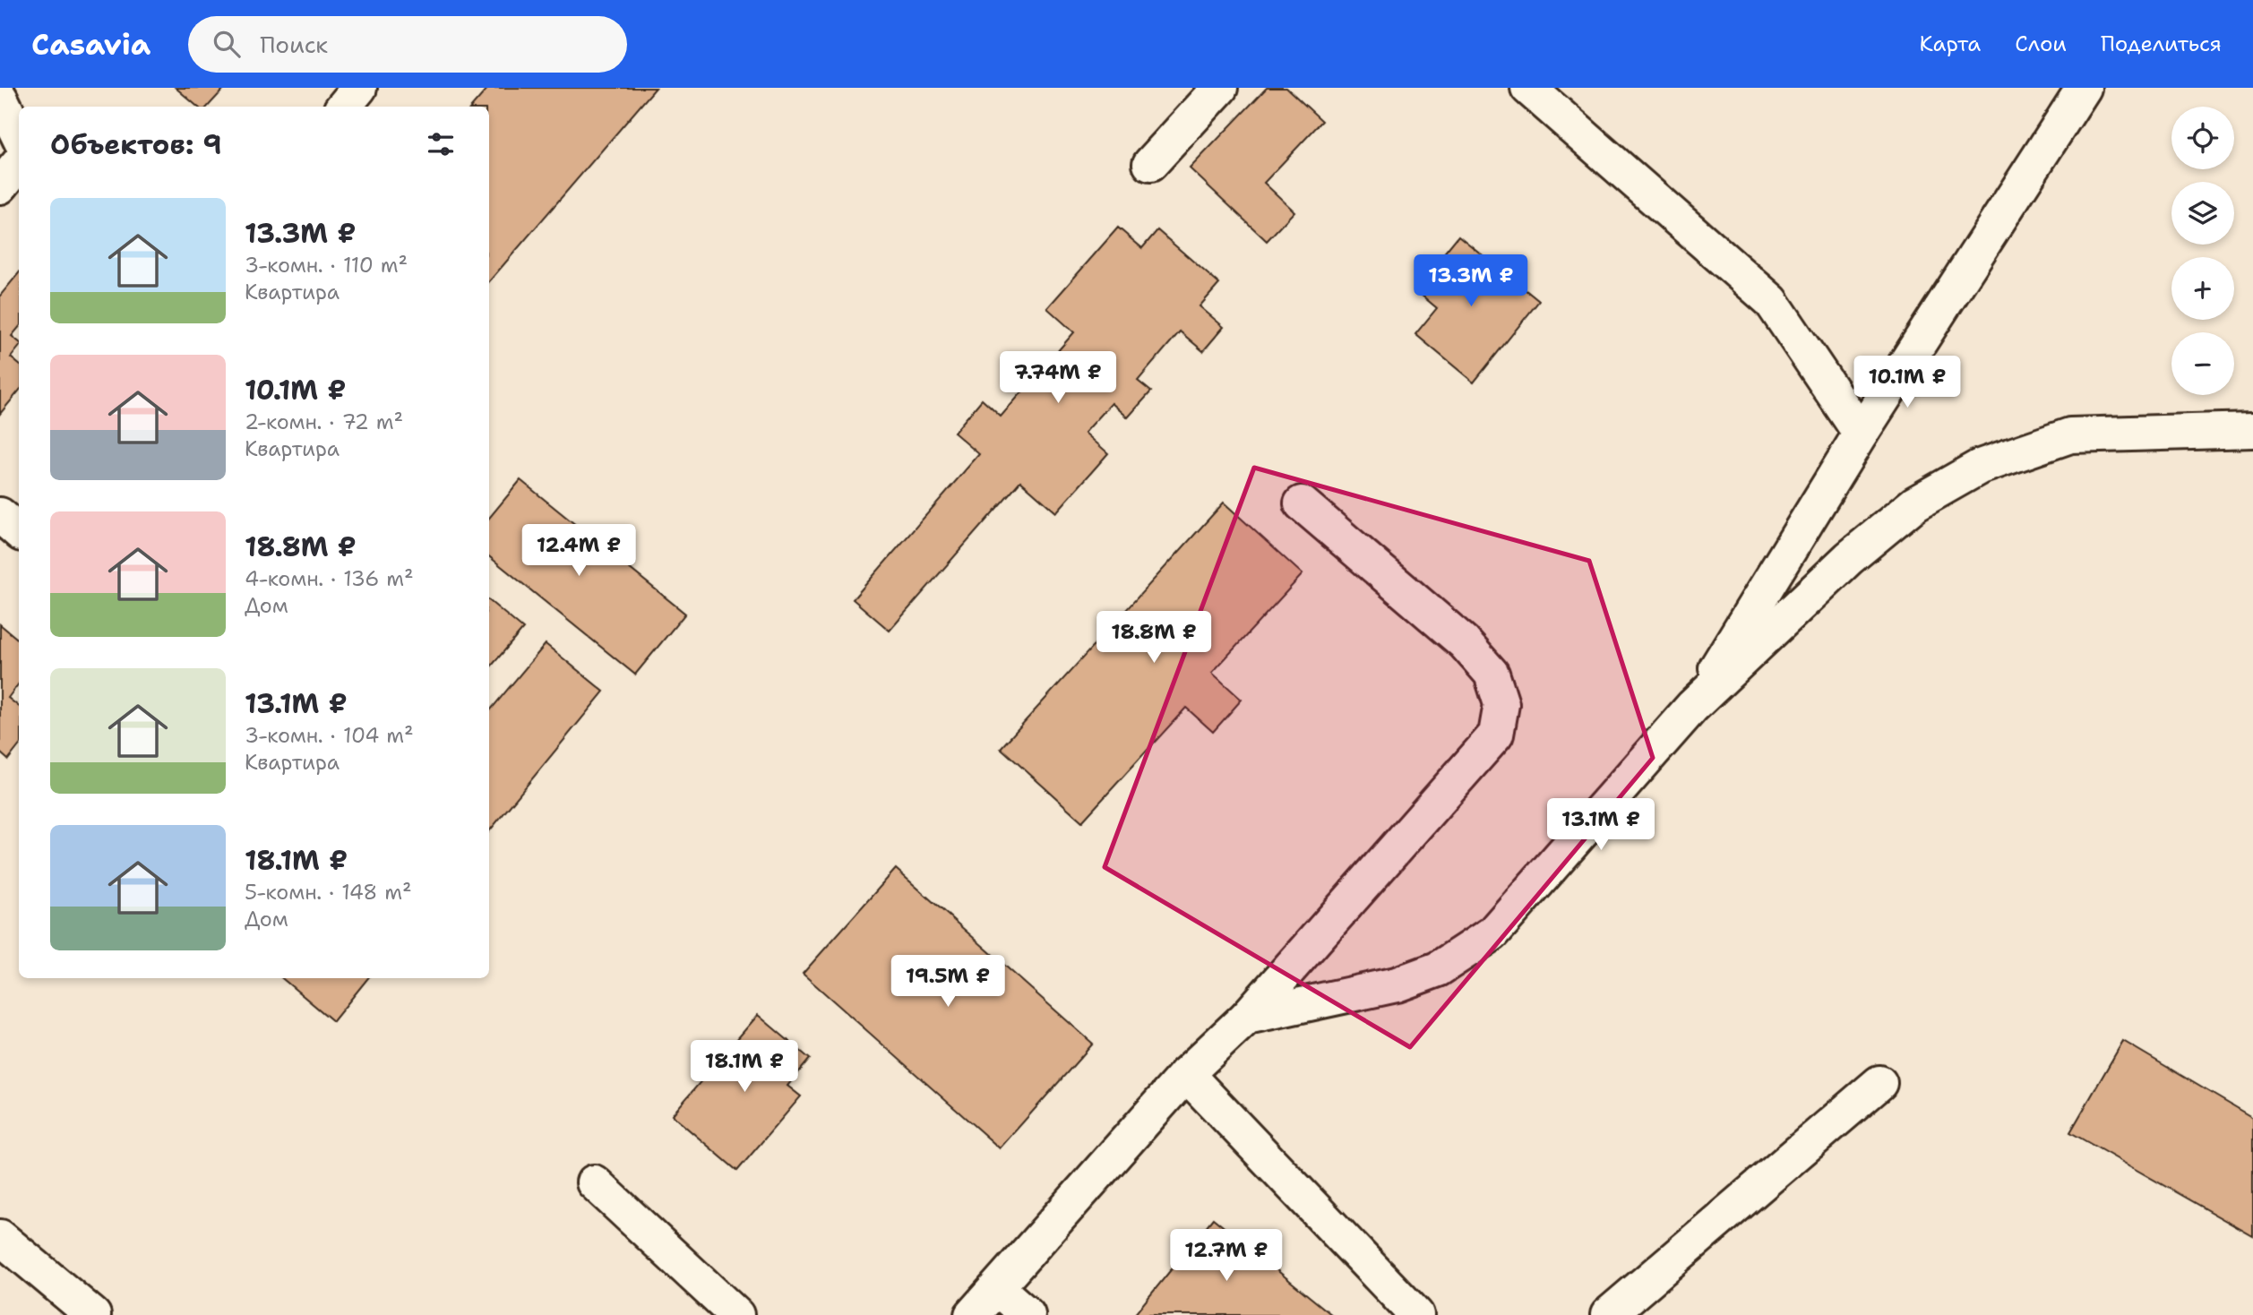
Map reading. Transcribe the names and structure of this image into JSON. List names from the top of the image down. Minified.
{"page":{"header":"Casavia","search":"Поиск","nav":["Карта","Слои","Поделиться"],"map_buttons":["+","−"],"heading":"Объектов: 9","list":[{"name":"13.3M ₽","note":"3-комн. · 110 m² · Квартира"},{"name":"10.1M ₽","note":"2-комн. · 72 m² · Квартира"},{"name":"18.8M ₽","note":"4-комн. · 136 m² · Дом"},{"name":"13.1M ₽","note":"3-комн. · 104 m² · Квартира"},{"name":"18.1M ₽","note":"5-комн. · 148 m² · Дом"}],"price":["13.3M ₽","7.74M ₽","10.1M ₽","12.4M ₽","18.8M ₽","13.1M ₽","19.5M ₽","18.1M ₽","12.7M ₽"]}}
